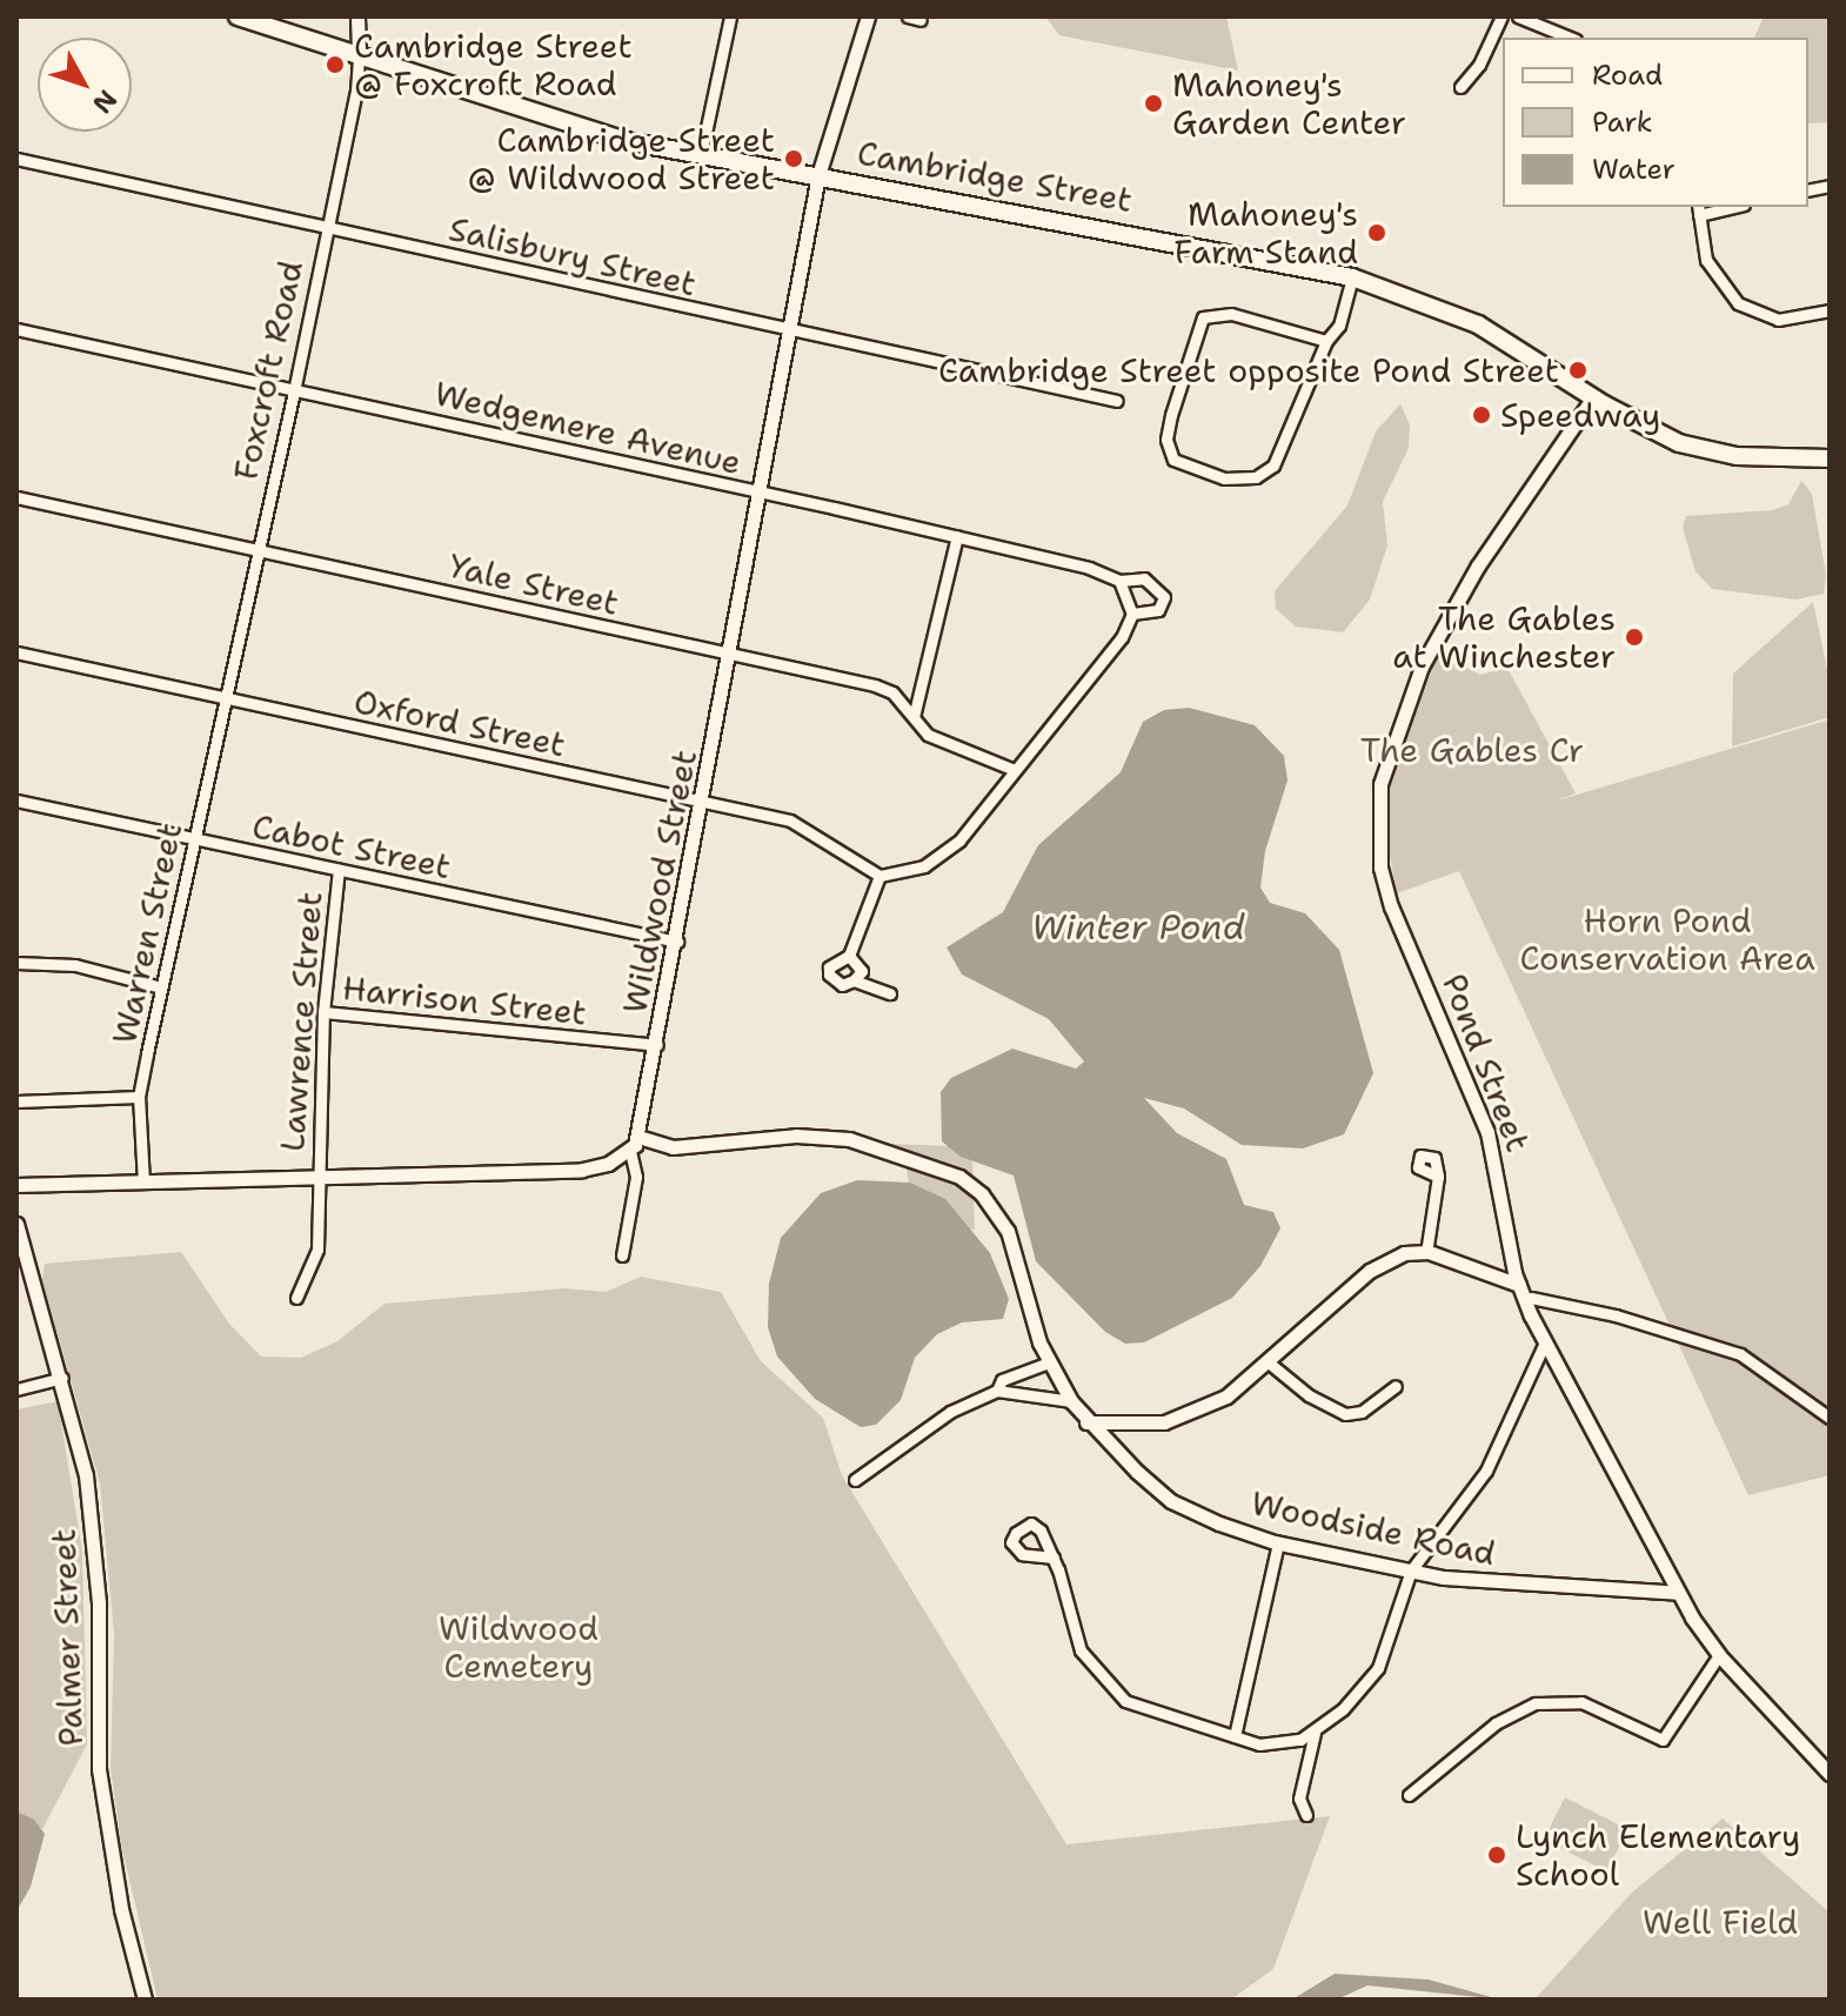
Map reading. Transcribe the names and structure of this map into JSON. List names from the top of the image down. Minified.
{"streets":{"highway":["Cambridge Street"],"street":["Salisbury Street","Foxcroft Road","Wedgemere Avenue","Yale Street","Oxford Street","Cabot Street","Wildwood Street","Warren Street","Harrison Street","Lawrence Street","Pond Street","Woodside Road","Palmer Street"]},"crossings":[["Cambridge Street","Foxcroft Road"],["Cambridge Street","Wildwood Street"],["Cambridge Street","Pond Street"],["Salisbury Street","Foxcroft Road"],["Salisbury Street","Wildwood Street"],["Foxcroft Road","Wedgemere Avenue"],["Foxcroft Road","Yale Street"],["Foxcroft Road","Oxford Street"],["Foxcroft Road","Warren Street"],["Wedgemere Avenue","Wildwood Street"],["Yale Street","Wildwood Street"],["Oxford Street","Wildwood Street"],["Oxford Street","Warren Street"],["Cabot Street","Wildwood Street"],["Cabot Street","Warren Street"],["Cabot Street","Lawrence Street"],["Wildwood Street","Harrison Street"],["Wildwood Street","Woodside Road"],["Harrison Street","Lawrence Street"],["Pond Street","Woodside Road"]],"water":["Winter Pond"],"parks":["The Gables Cr","Horn Pond Conservation Area","Wildwood Cemetery","Well Field"],"places":["Cambridge Street @ Foxcroft Road","Mahoney's Garden Center","Cambridge Street @ Wildwood Street","Mahoney's Farm Stand","Cambridge Street opposite Pond Street","Speedway","The Gables at Winchester","Lynch Elementary School"],"legend":["Road","Park","Water"],"north":"bottom right"}
